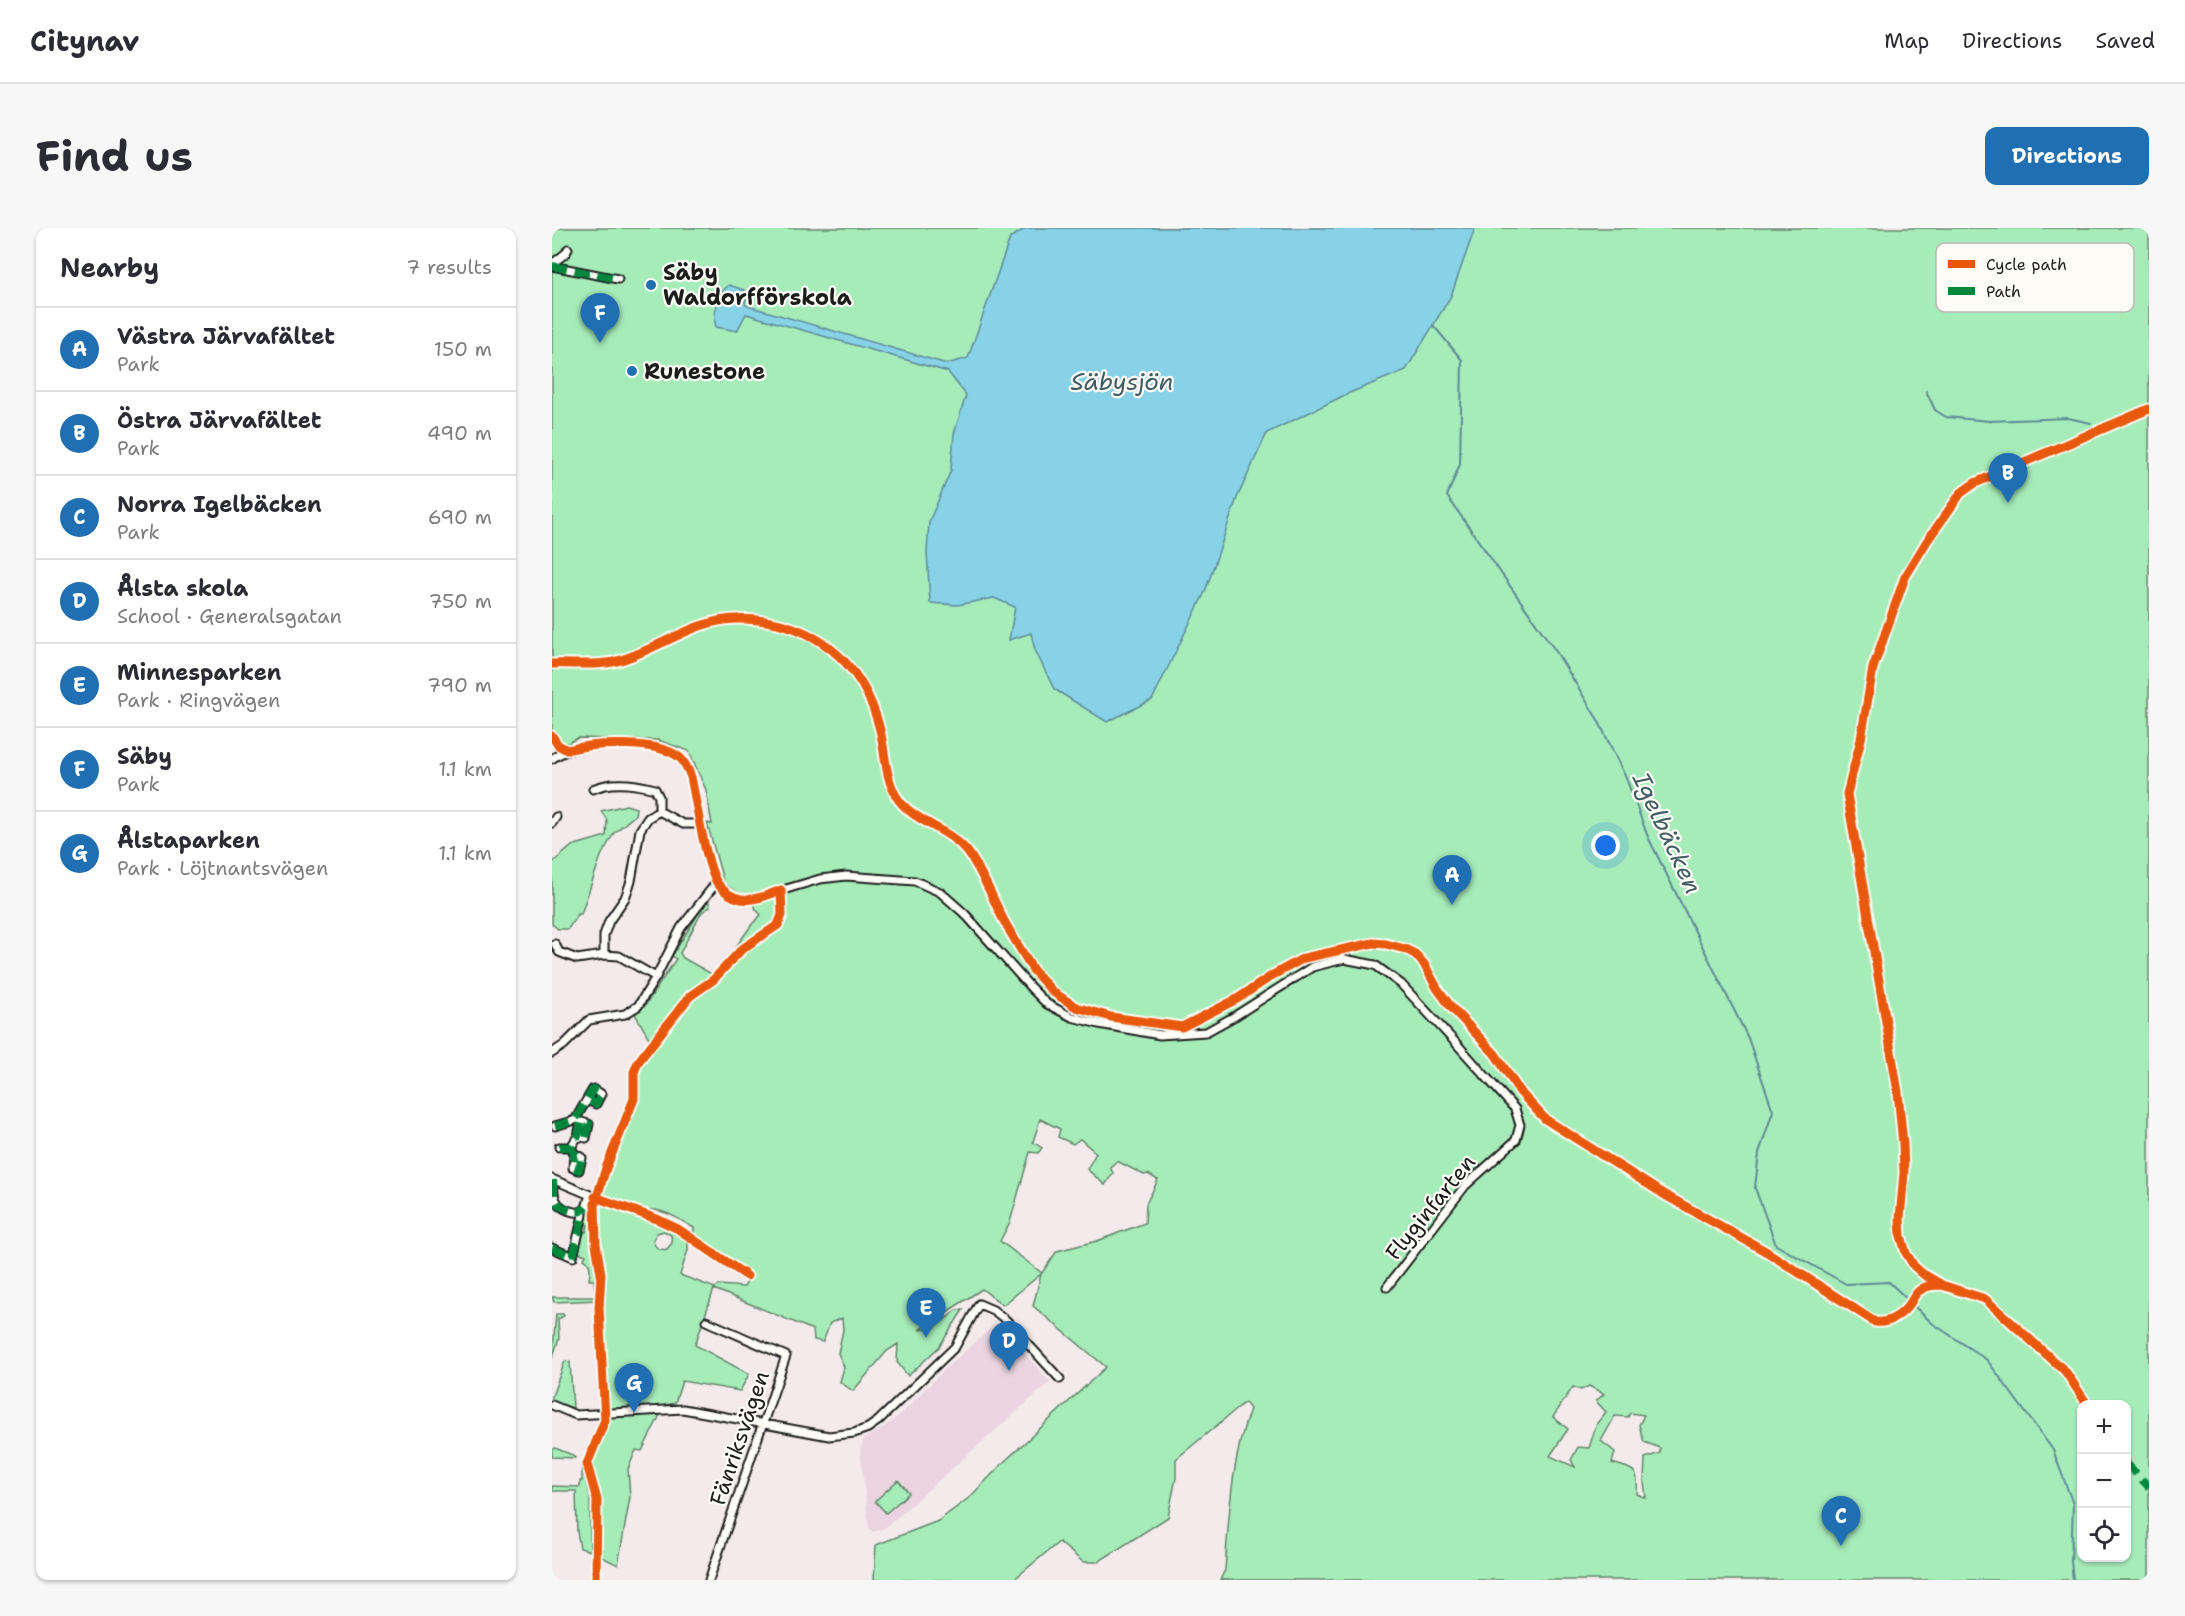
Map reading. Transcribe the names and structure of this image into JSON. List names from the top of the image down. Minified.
{"streets":{"street":["Flyginfarten","Fänriksvägen"]},"water":["Säbysjön","Igelbäcken"],"places":["Säby Waldorfförskola","Runestone"],"legend":["Cycle path","Path"],"page":{"header":"Citynav","nav":["Map","Directions","Saved"],"buttons":"Directions","title":"Find us","heading":["Nearby","7 results"],"pins":["F","B","A","E","D","G","C"],"list":[{"mark":"A","name":"Västra Järvafältet","note":"Park","value":"150 m"},{"mark":"B","name":"Östra Järvafältet","note":"Park","value":"490 m"},{"mark":"C","name":"Norra Igelbäcken","note":"Park","value":"690 m"},{"mark":"D","name":"Ålsta skola","note":"School · Generalsgatan","value":"750 m"},{"mark":"E","name":"Minnesparken","note":"Park · Ringvägen","value":"790 m"},{"mark":"F","name":"Säby","note":"Park","value":"1.1 km"},{"mark":"G","name":"Ålstaparken","note":"Park · Löjtnantsvägen","value":"1.1 km"}],"map_buttons":["+","−"]}}
